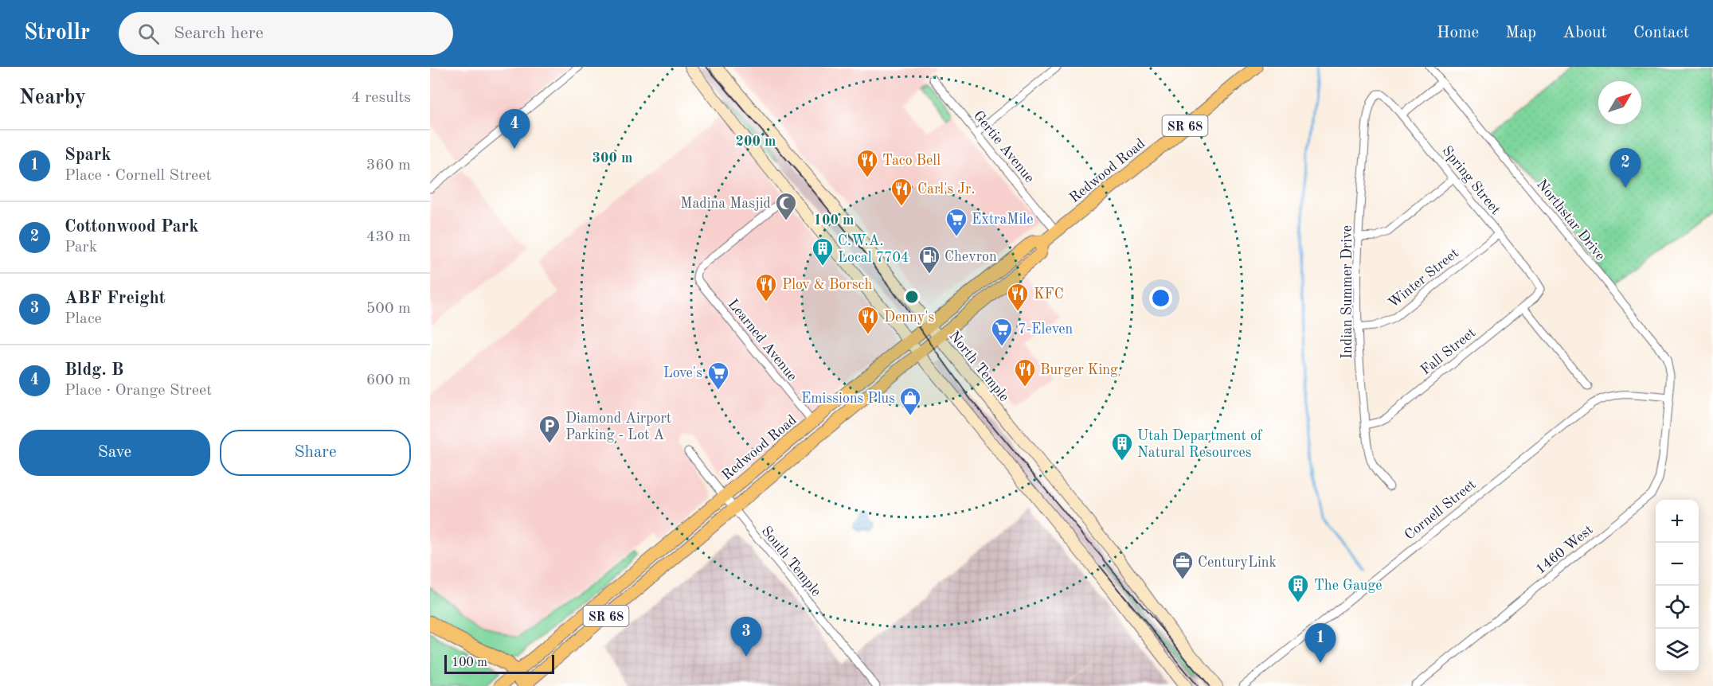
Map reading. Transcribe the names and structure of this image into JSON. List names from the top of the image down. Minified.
{"streets":{"main road":["SR 68","Redwood Road","North Temple"],"street":["Gertie Avenue","Spring Street","Northstar Drive","Winter Street","Indian Summer Drive","Learned Avenue","Fall Street","Cornell Street","1460 West","South Temple"]},"crossings":[["Gertie Avenue","Redwood Road"],["Redwood Road","Learned Avenue"],["Redwood Road","North Temple"],["Redwood Road","South Temple"],["Spring Street","Winter Street"],["Spring Street","Indian Summer Drive"],["Spring Street","Fall Street"],["Northstar Drive","Cornell Street"],["Northstar Drive","1460 West"],["Winter Street","Indian Summer Drive"],["Indian Summer Drive","Fall Street"],["Cornell Street","1460 West"]],"places":{"restaurant":["Taco Bell","Carl's Jr.","Plov & Borsch","KFC","Denny's","Burger King"],"mosque":["Madina Masjid"],"supermarket":["ExtraMile","7-Eleven","Love's"],"building":["C.W.A. Local 7704","Utah Department of Natural Resources","The Gauge"],"fuel station":["Chevron"],"shop":["Emissions Plus"],"parking":["Diamond Airport Parking - Lot A"],"office":["CenturyLink"]},"scale_bar":"100 m","north":"top right","page":{"header":"Strollr","search":"Search here","nav":["Home","Map","About","Contact"],"heading":["Nearby","4 results"],"pins":["4","2","3","1"],"list":[{"mark":"1","name":"Spark","note":"Place · Cornell Street","value":"360 m"},{"mark":"2","name":"Cottonwood Park","note":"Park","value":"430 m"},{"mark":"3","name":"ABF Freight","note":"Place","value":"500 m"},{"mark":"4","name":"Bldg. B","note":"Place · Orange Street","value":"600 m"}],"buttons":["Save","Share"],"map_buttons":["+","−"],"scale":"100 m"},"rings":["200 m","300 m","100 m"]}
